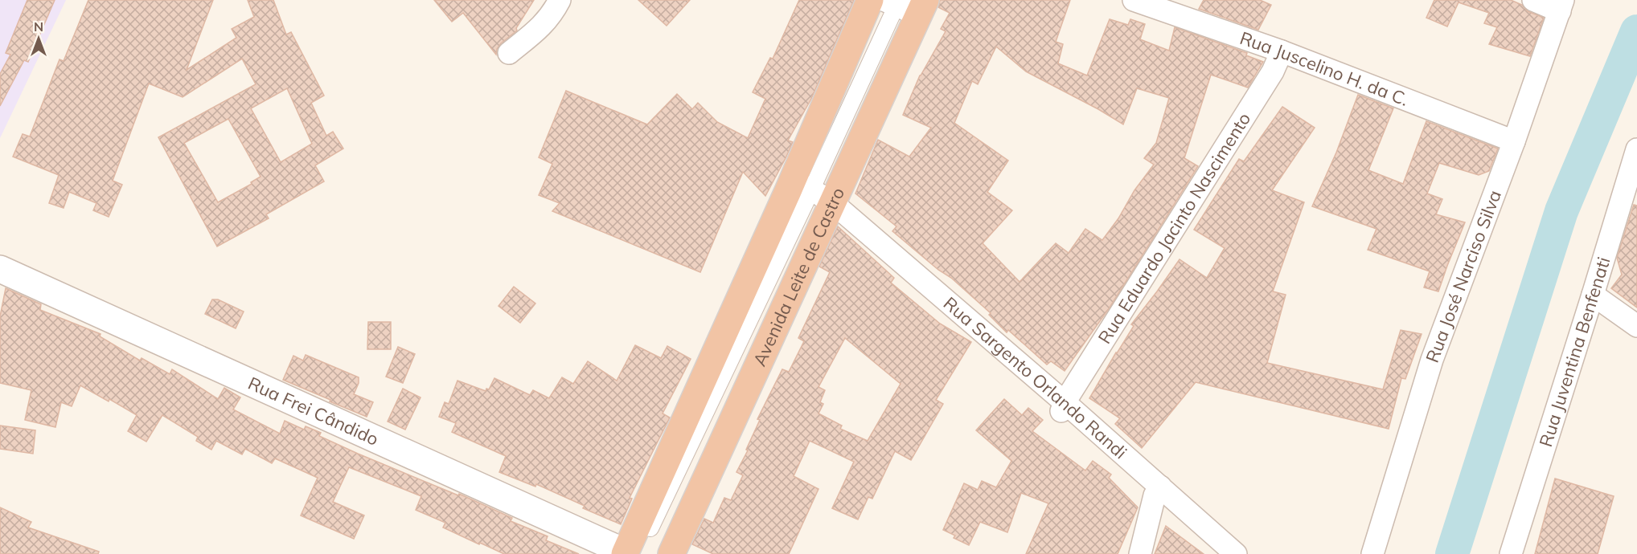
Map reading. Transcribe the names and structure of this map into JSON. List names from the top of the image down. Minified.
{"streets":{"highway":["Avenida Leite de Castro"],"street":["Rua Juscelino H. da C.","Rua Eduardo Jacinto Nascimento","Rua José Narciso Silva","Rua Juventina Benfenati","Rua Sargento Orlando Randi","Rua Frei Cândido"]},"crossings":[["Rua Juscelino H. da C.","Rua Eduardo Jacinto Nascimento"],["Rua Juscelino H. da C.","Rua José Narciso Silva"],["Rua Eduardo Jacinto Nascimento","Rua Sargento Orlando Randi"],["Avenida Leite de Castro","Rua Sargento Orlando Randi"],["Avenida Leite de Castro","Rua Frei Cândido"]],"north":"top"}
